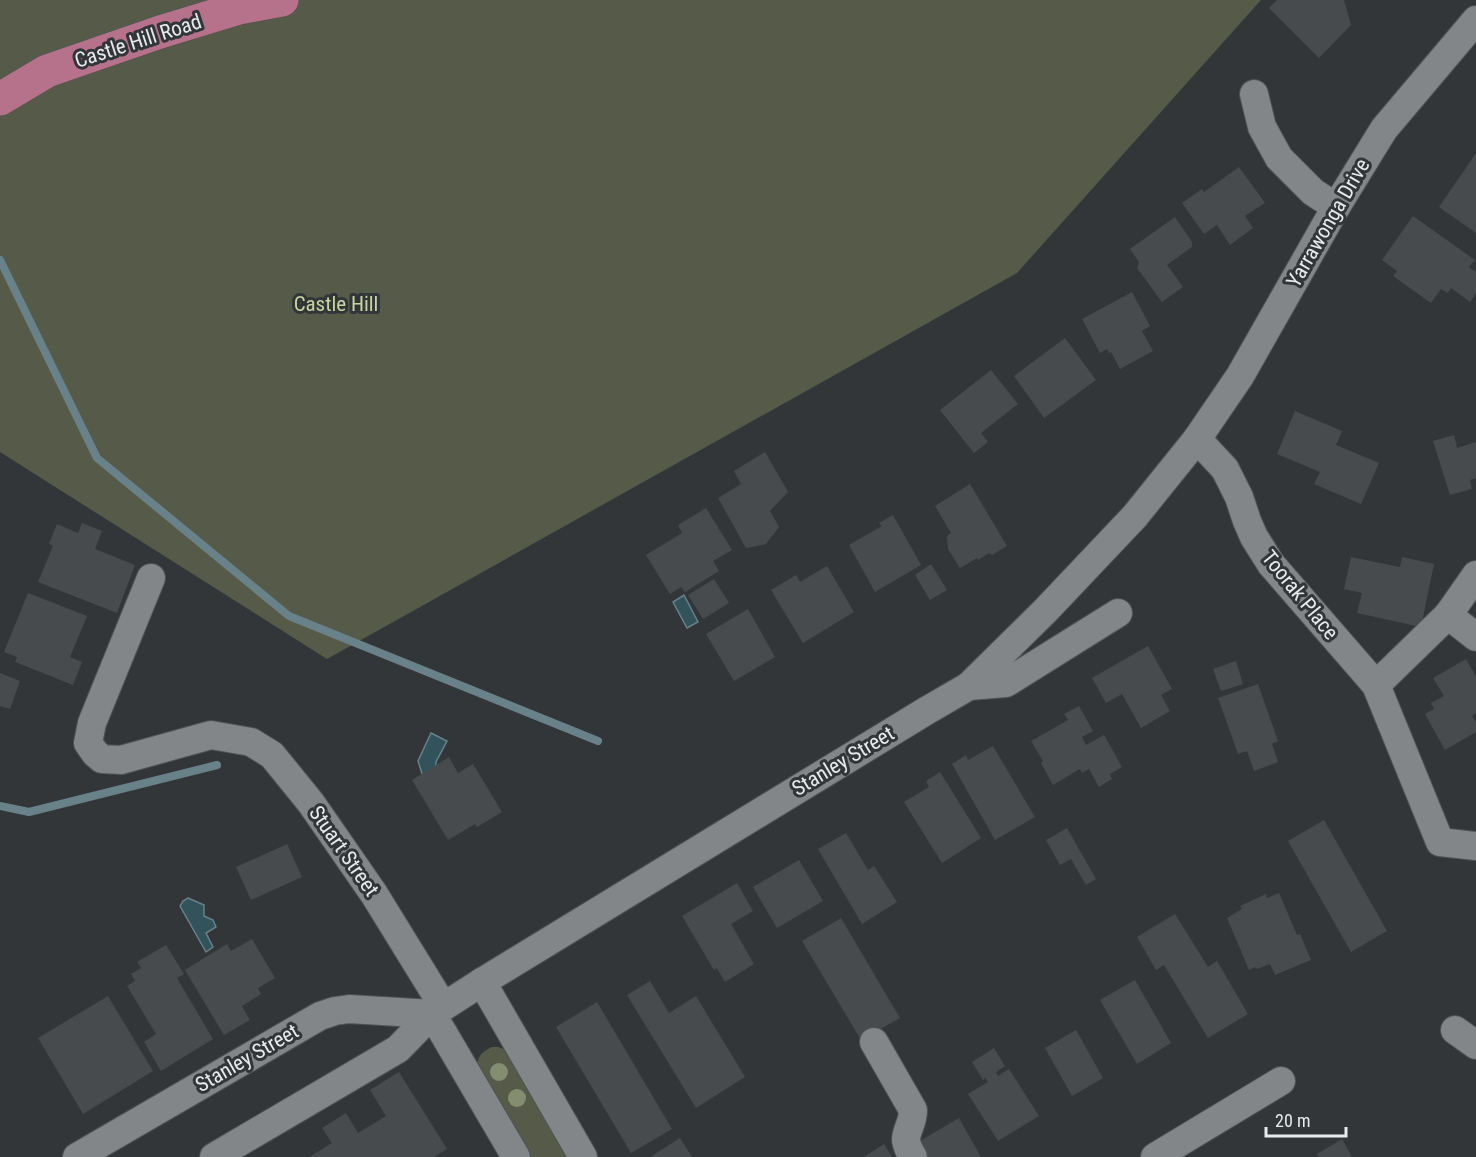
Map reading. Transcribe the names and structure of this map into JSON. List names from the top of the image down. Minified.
{"streets":{"main road":["Castle Hill Road"],"street":["Yarrawonga Drive","Toorak Place","Stanley Street","Stuart Street"]},"crossings":[["Yarrawonga Drive","Toorak Place"],["Yarrawonga Drive","Stanley Street"],["Toorak Place","Stanley Street"],["Stanley Street","Stuart Street"]],"parks":["Castle Hill"],"scale_bar":"20 m"}
